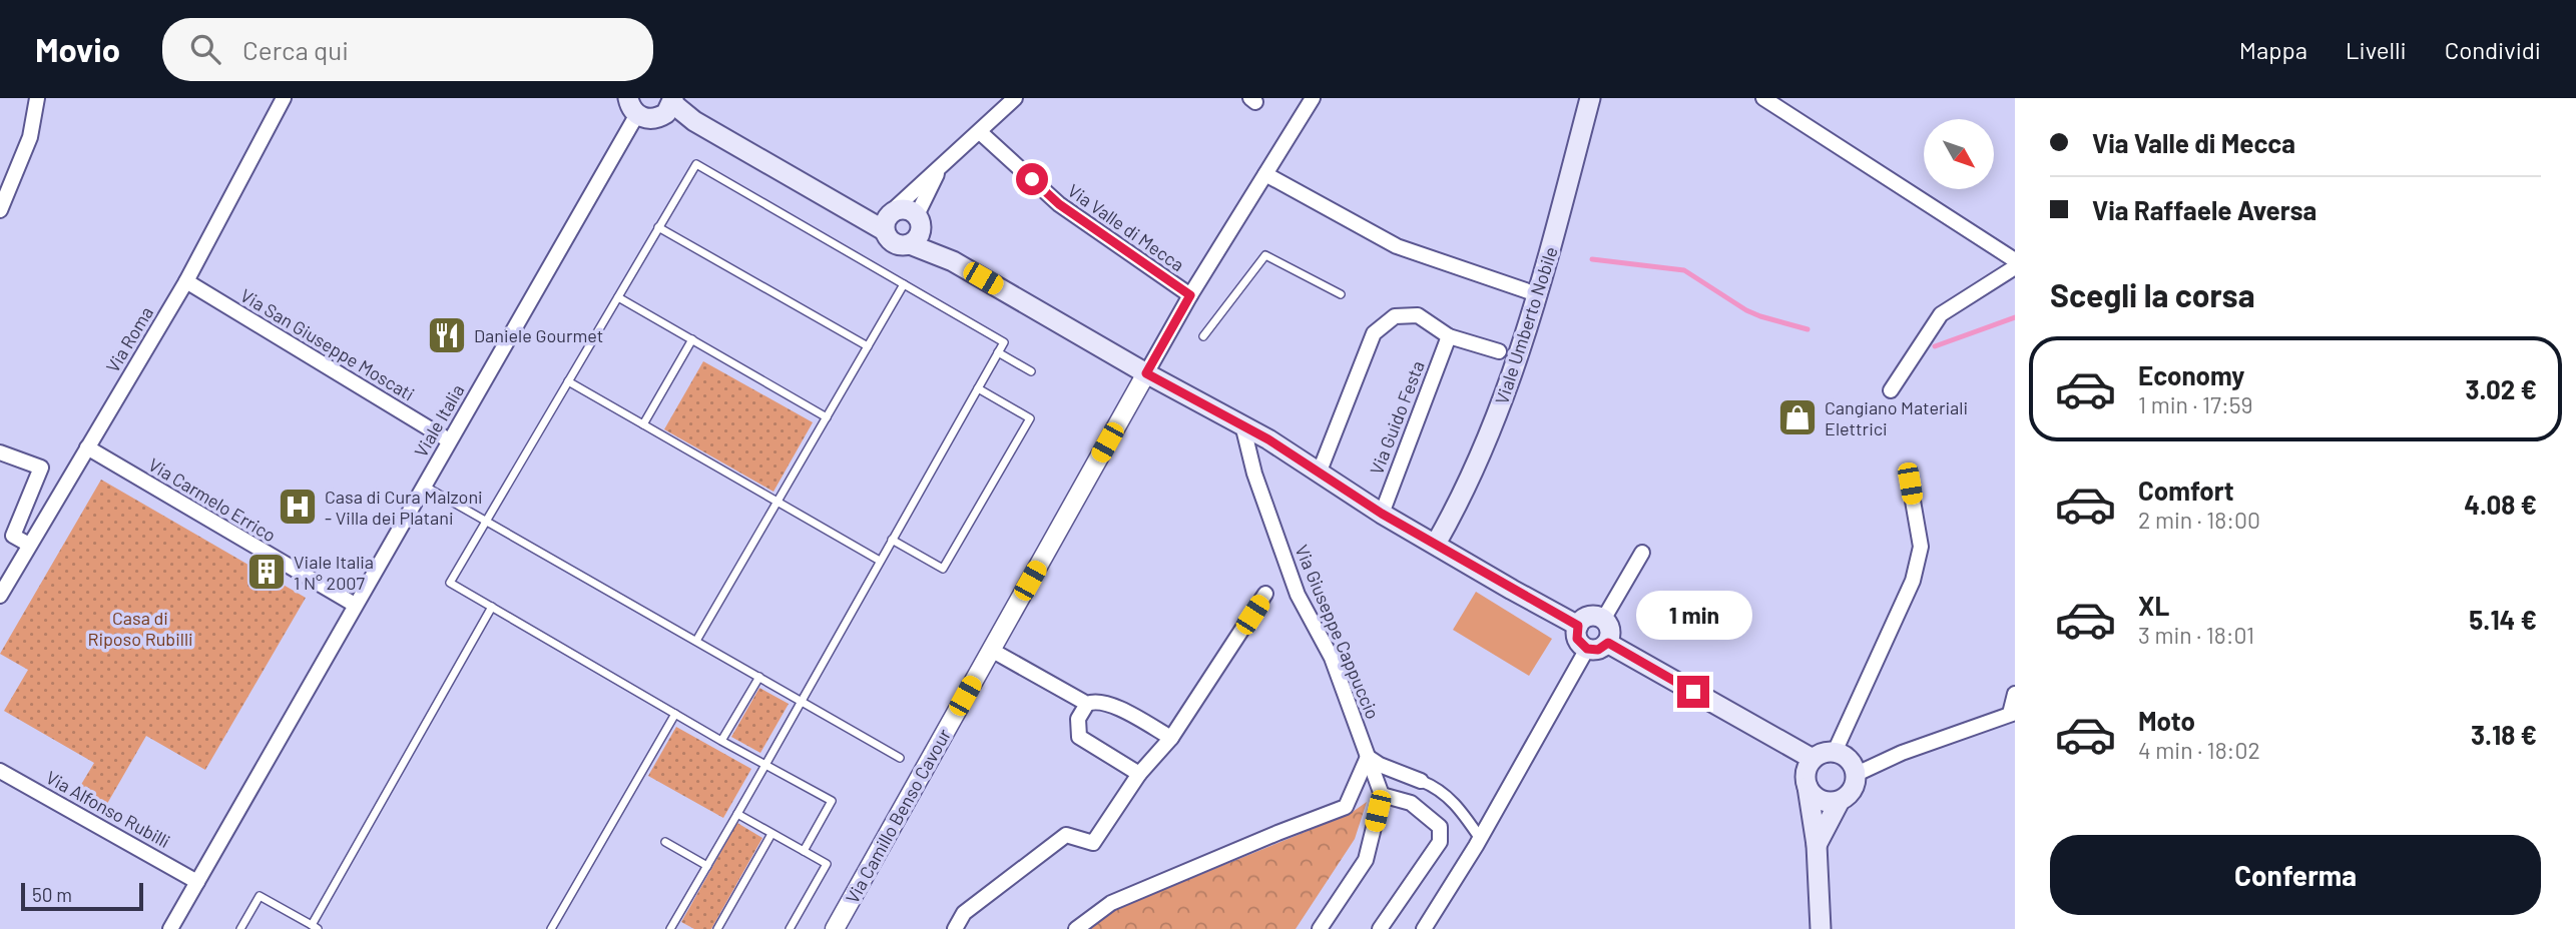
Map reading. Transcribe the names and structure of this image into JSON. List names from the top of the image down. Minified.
{"streets":{"main road":["Viale Umberto Nobile"],"street":["Via Valle di Mecca","Via Roma","Via San Giuseppe Moscati","Via Guido Festa","Viale Italia","Via Carmelo Errico","Via Giuseppe Cappuccio","Via Alfonso Rubilli","Via Camillo Benso Cavour"]},"crossings":[["Via Roma","Via San Giuseppe Moscati"],["Via Roma","Via Carmelo Errico"],["Via San Giuseppe Moscati","Viale Italia"],["Viale Italia","Via Carmelo Errico"],["Viale Italia","Via Alfonso Rubilli"]],"parks":["Casa di Riposo Rubilli"],"places":{"restaurant":["Daniele Gourmet"],"shop":["Cangiano Materiali Elettrici"],"hospital":["Casa di Cura Malzoni - Villa dei Platani"],"building":["Viale Italia 1 N° 2007"]},"scale_bar":"50 m","north":"bottom right","page":{"header":"Movio","search":"Cerca qui","nav":["Mappa","Livelli","Condividi"],"banner":["Via Valle di Mecca","Via Raffaele Aversa"],"heading":"Scegli la corsa","list":[{"name":"Economy","note":"1 min · 17:59","value":"3.02 €"},{"name":"Comfort","note":"2 min · 18:00","value":"4.08 €"},{"name":"XL","note":"3 min · 18:01","value":"5.14 €"},{"name":"Moto","note":"4 min · 18:02","value":"3.18 €"}],"bubble":"1 min","buttons":"Conferma","scale":"50 m"}}
